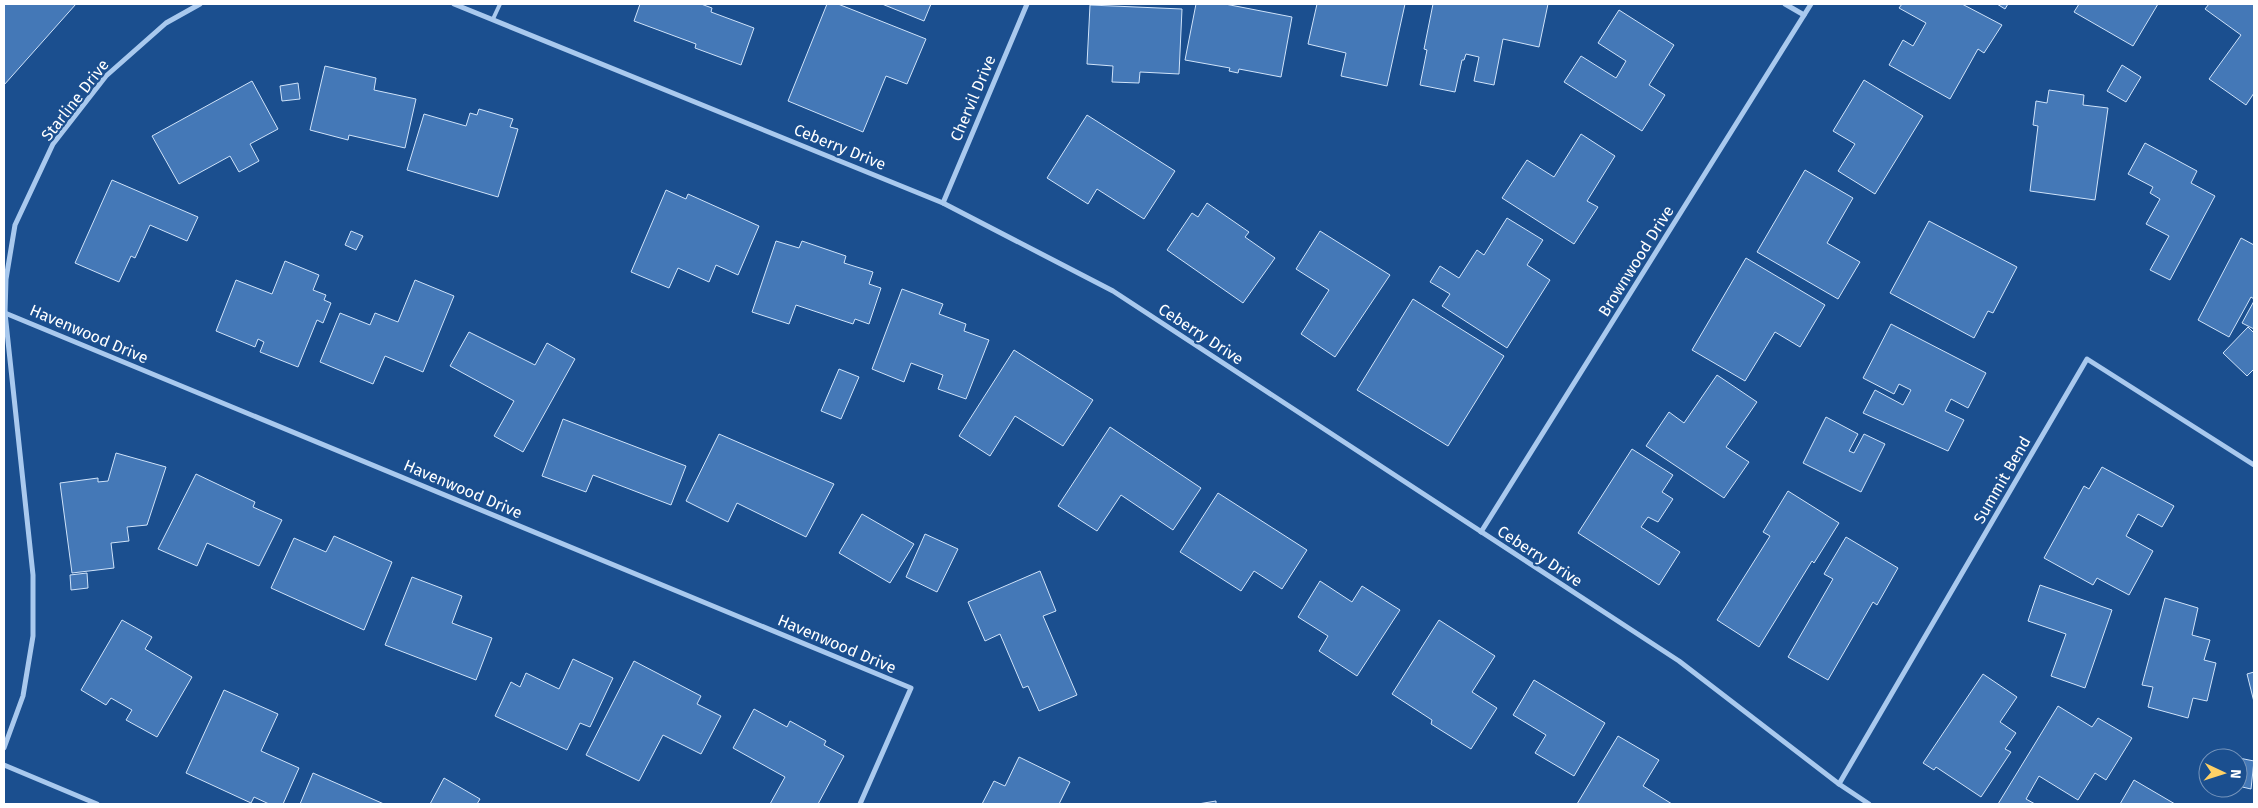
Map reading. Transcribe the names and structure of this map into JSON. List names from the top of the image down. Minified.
{"streets":{"street":["Chervil Drive","Starline Drive","Ceberry Drive","Brownwood Drive","Havenwood Drive","Summit Bend"]},"crossings":[["Chervil Drive","Ceberry Drive"],["Starline Drive","Havenwood Drive"],["Ceberry Drive","Brownwood Drive"],["Ceberry Drive","Summit Bend"]],"north":"right"}
